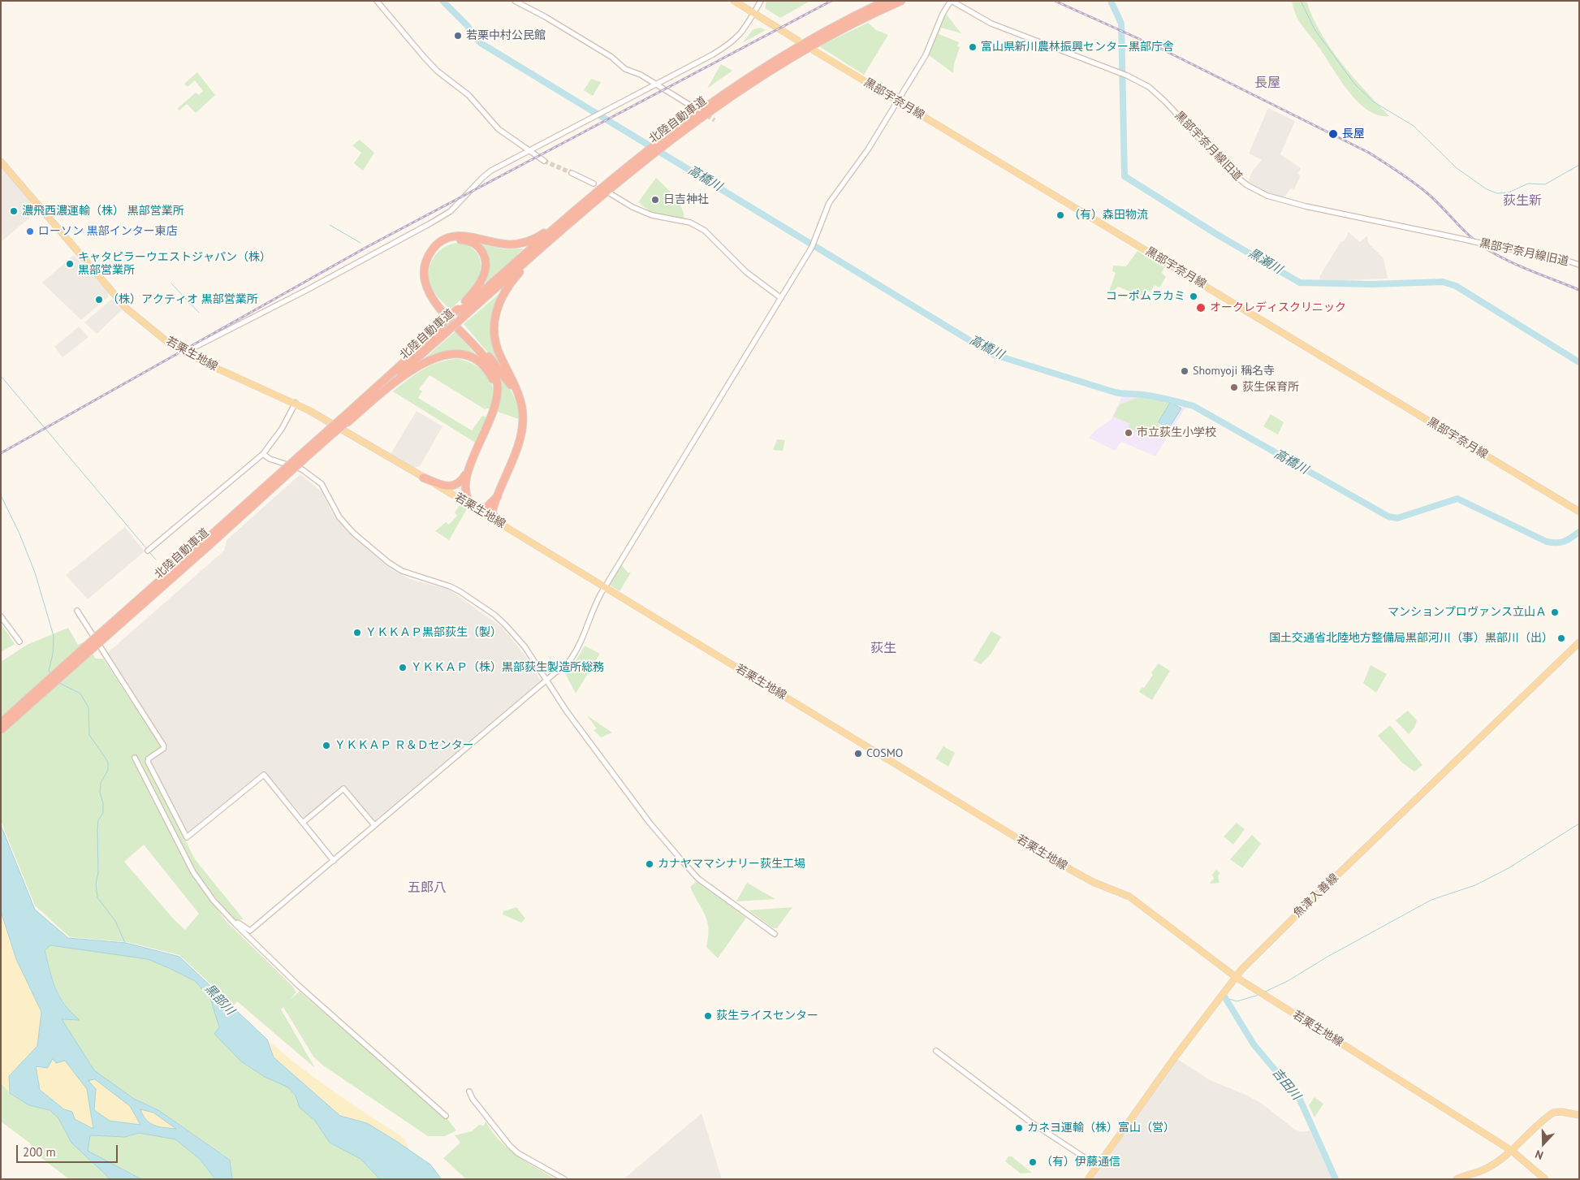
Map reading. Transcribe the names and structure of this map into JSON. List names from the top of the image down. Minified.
{"streets":{"highway":["北陸自動車道"],"main road":["黒部宇奈月線","若栗生地線","魚津入善線"],"street":["黒部宇奈月線旧道"]},"crossings":[["若栗生地線","魚津入善線"]],"districts":["長屋","荻生新","荻生","五郎八"],"water":["高橋川","黒瀬川","黒部川","吉田川"],"places":["若栗中村公民館","富山県新川農林振興センター黒部庁舎","長屋","日吉神社","濃飛西濃運輸（株） 黒部営業所","（有）森田物流","ローソン 黒部インター東店","キャタピラーウエストジャパン（株） 黒部営業所","コーポムラカミ","（株）アクティオ 黒部営業所","オークレディスクリニック","Shomyoji 稱名寺","荻生保育所","市立荻生小学校","マンションプロヴァンス立山Ａ","ＹＫＫＡＰ黒部荻生（製）","国土交通省北陸地方整備局黒部河川（事）黒部川（出）","ＹＫＫＡＰ（株）黒部荻生製造所総務","ＹＫＫＡＰ Ｒ＆Ｄセンター","COSMO","カナヤママシナリー荻生工場","荻生ライスセンター","カネヨ運輸（株）富山（営）","（有）伊藤通信"],"scale_bar":"200 m","north":"bottom"}
